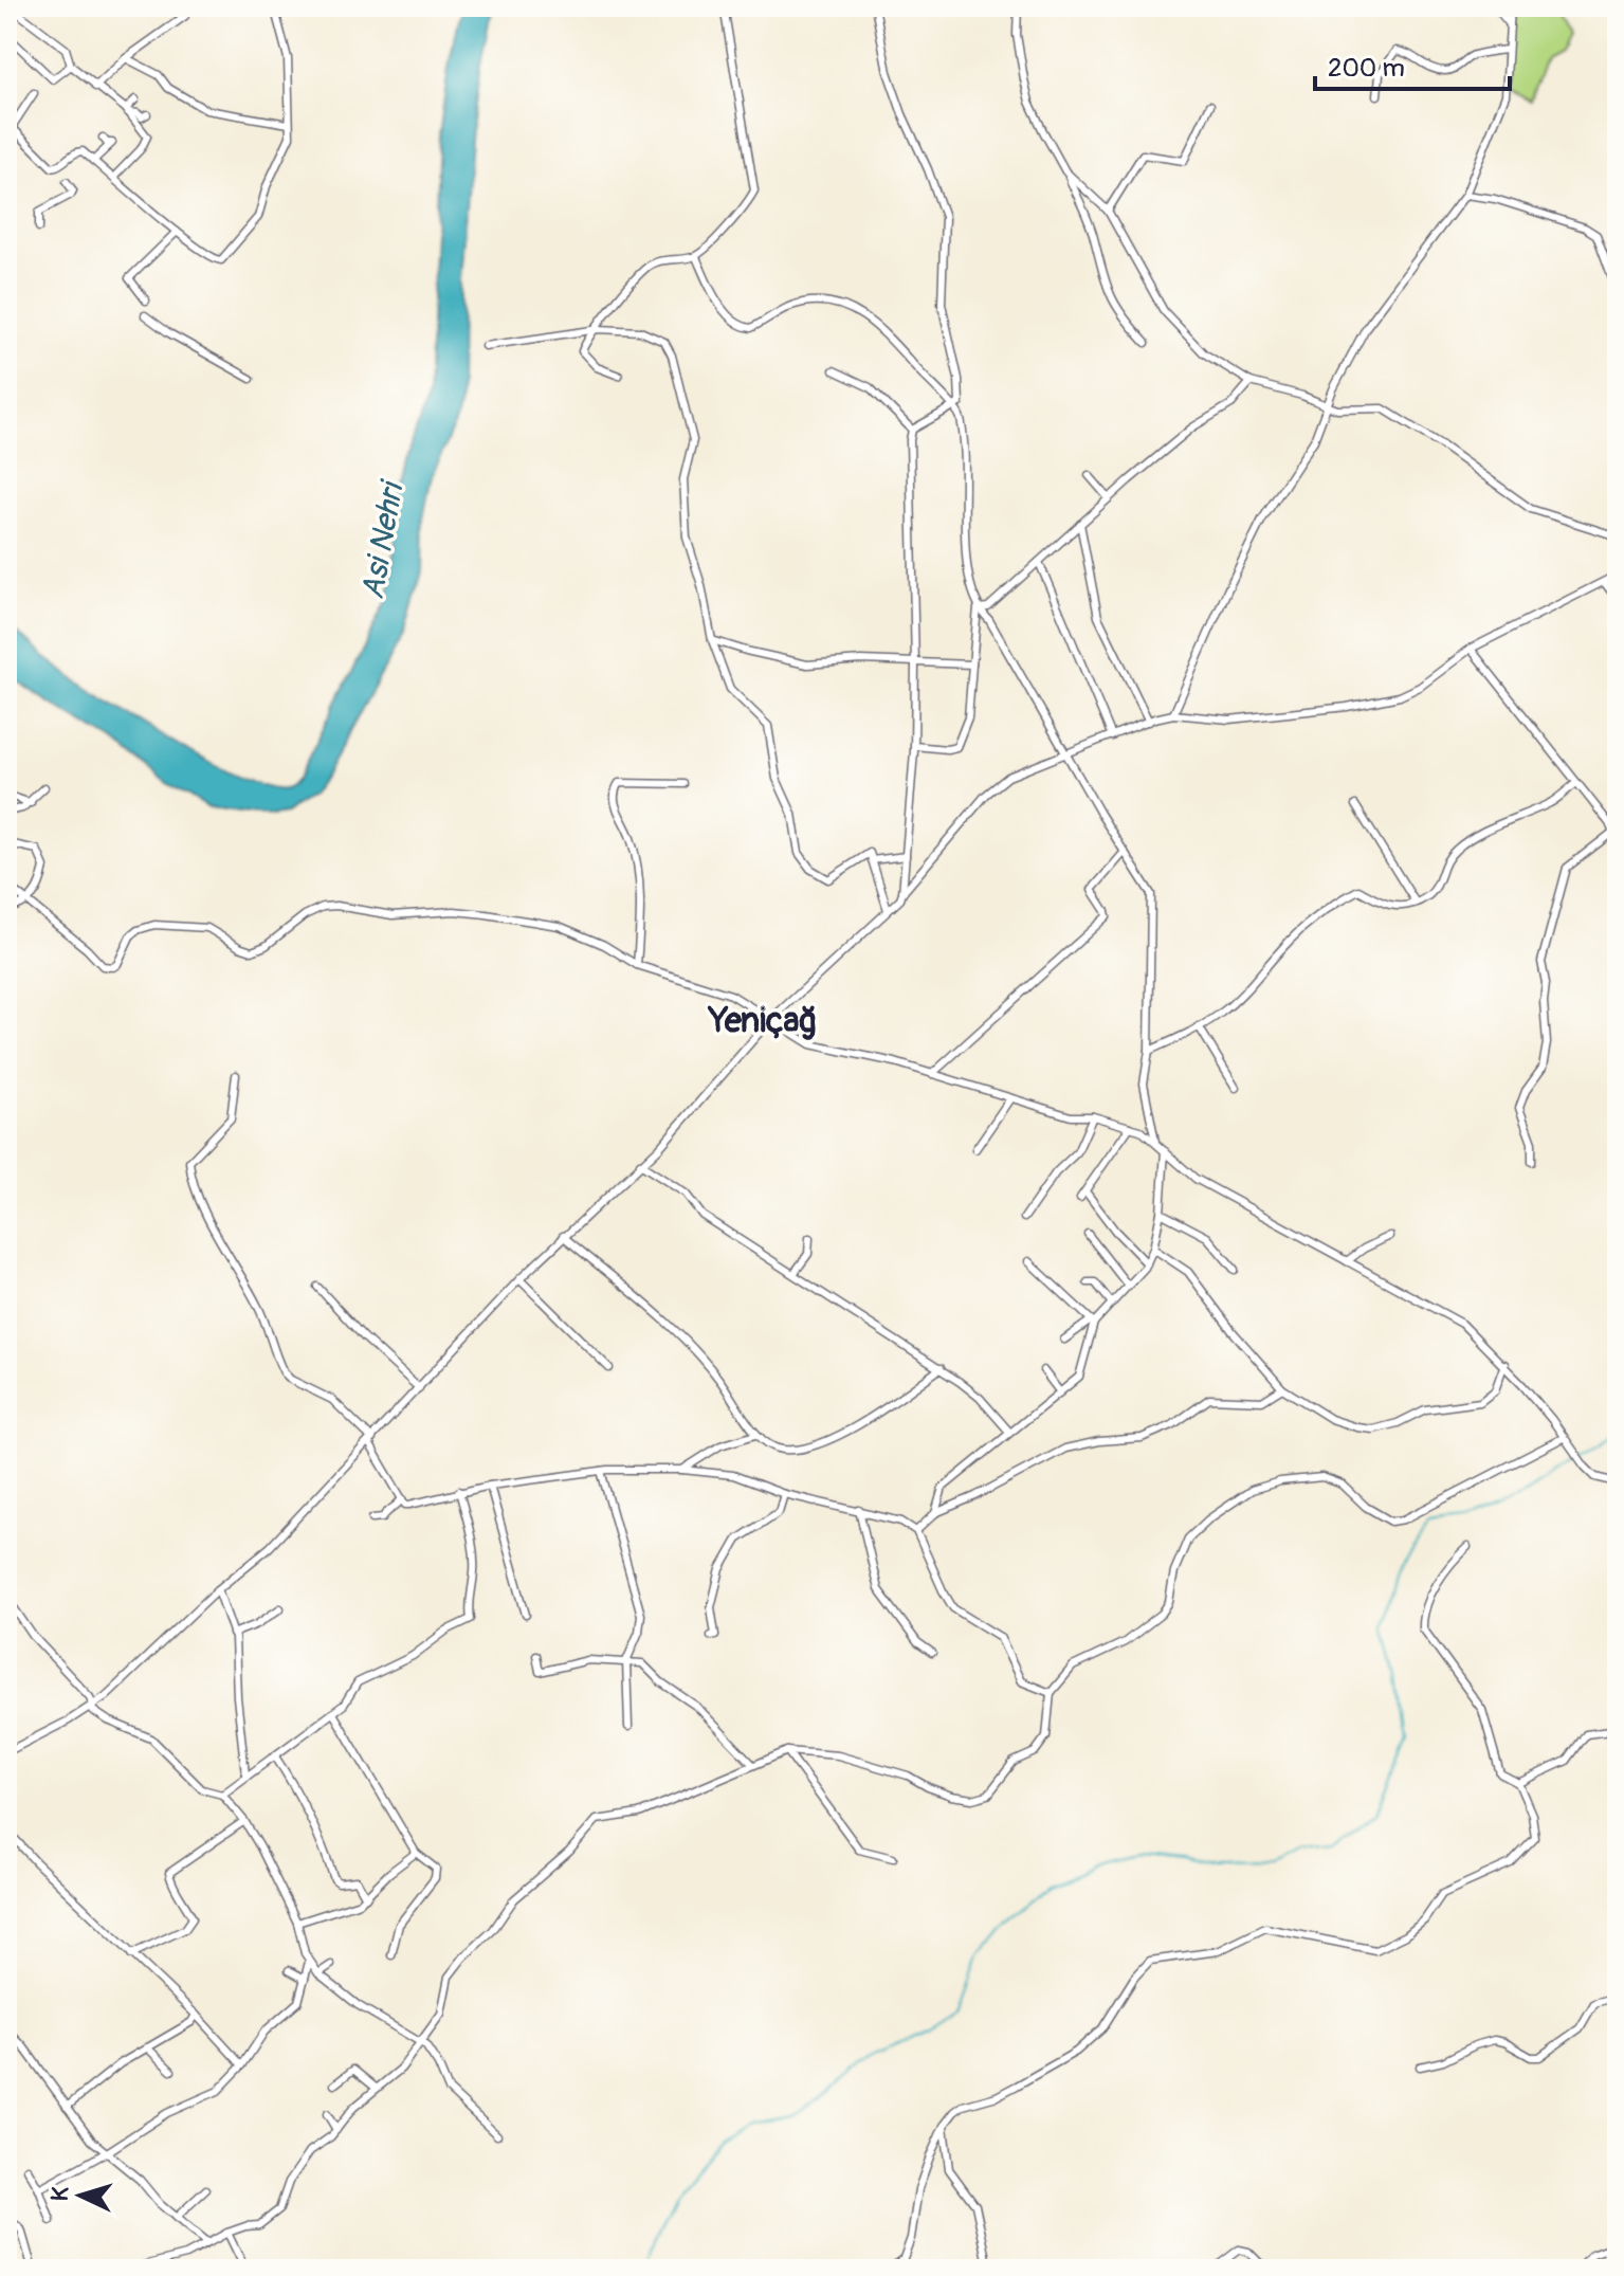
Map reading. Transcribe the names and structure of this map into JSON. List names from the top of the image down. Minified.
{"districts":["Yeniçağ"],"water":["Asi Nehri"],"scale_bar":"200 m","north":"left"}
